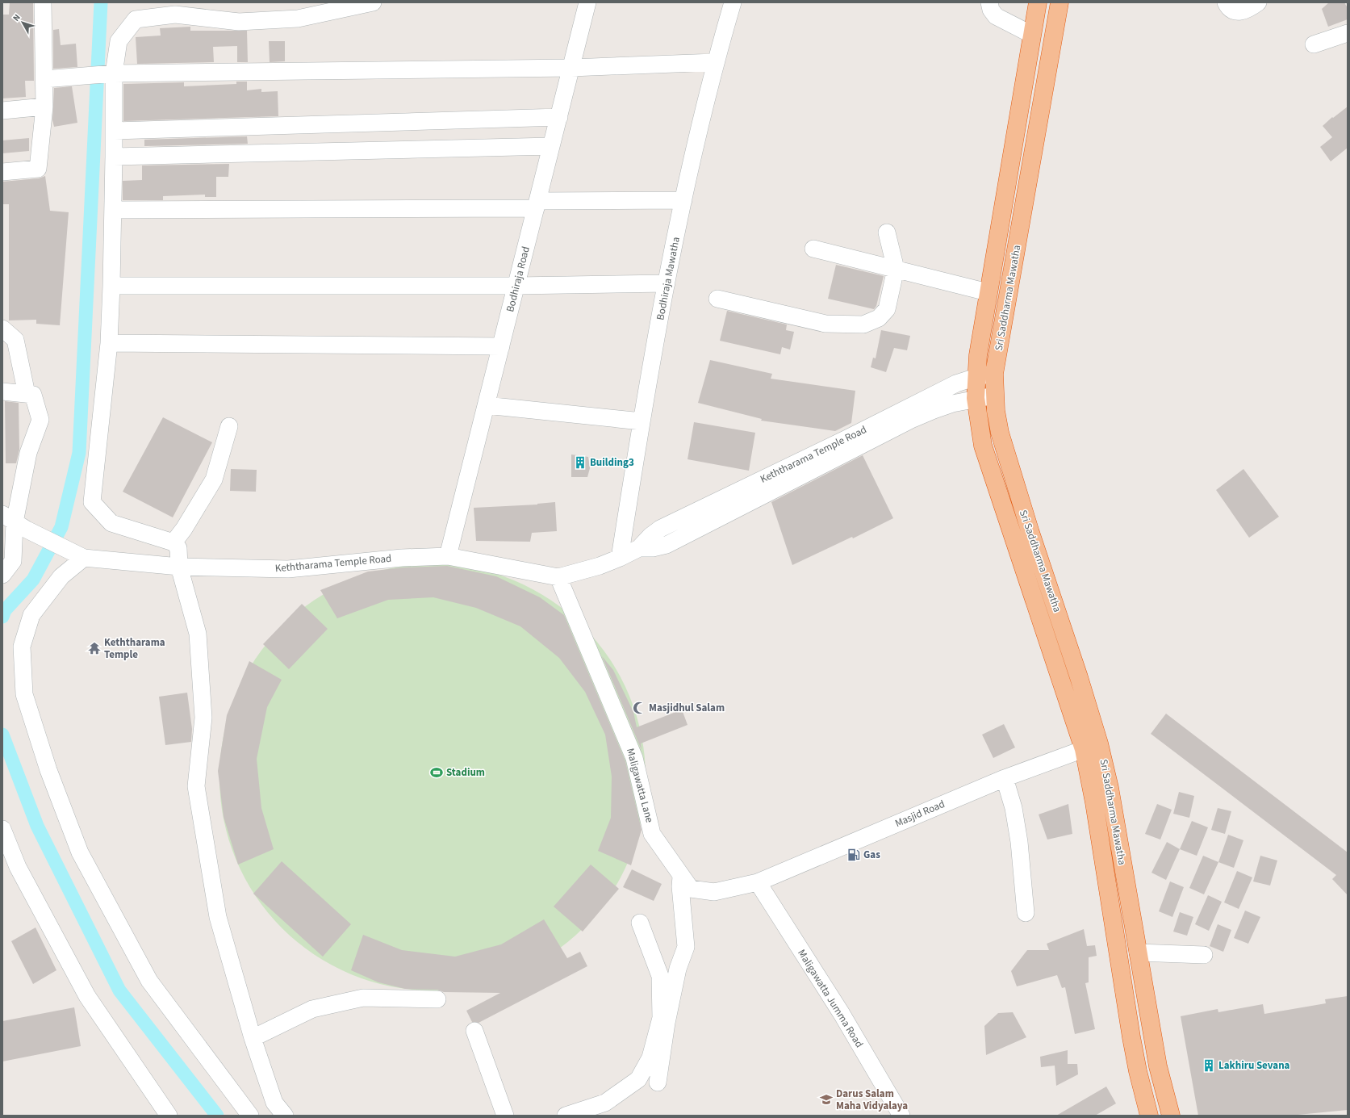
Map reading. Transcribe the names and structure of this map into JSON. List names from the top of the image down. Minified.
{"streets":{"highway":["Sri Saddharma Mawatha"],"street":["Bodhiraja Mawatha","Bodhiraja Road","Keththarama Temple Road","Maligawatta Lane","Masjid Road","Maligawatta Jumma Road"]},"crossings":[["Bodhiraja Mawatha","Keththarama Temple Road"],["Bodhiraja Road","Keththarama Temple Road"],["Sri Saddharma Mawatha","Keththarama Temple Road"],["Sri Saddharma Mawatha","Masjid Road"],["Keththarama Temple Road","Maligawatta Lane"],["Maligawatta Lane","Masjid Road"],["Maligawatta Lane","Maligawatta Jumma Road"],["Masjid Road","Maligawatta Jumma Road"]],"places":{"building":["Building3","Lakhiru Sevana"],"temple":["Keththarama Temple"],"mosque":["Masjidhul Salam"],"sports":["Stadium"],"fuel station":["Gas"],"school or university":["Darus Salam Maha Vidyalaya"]},"north":"top left"}
